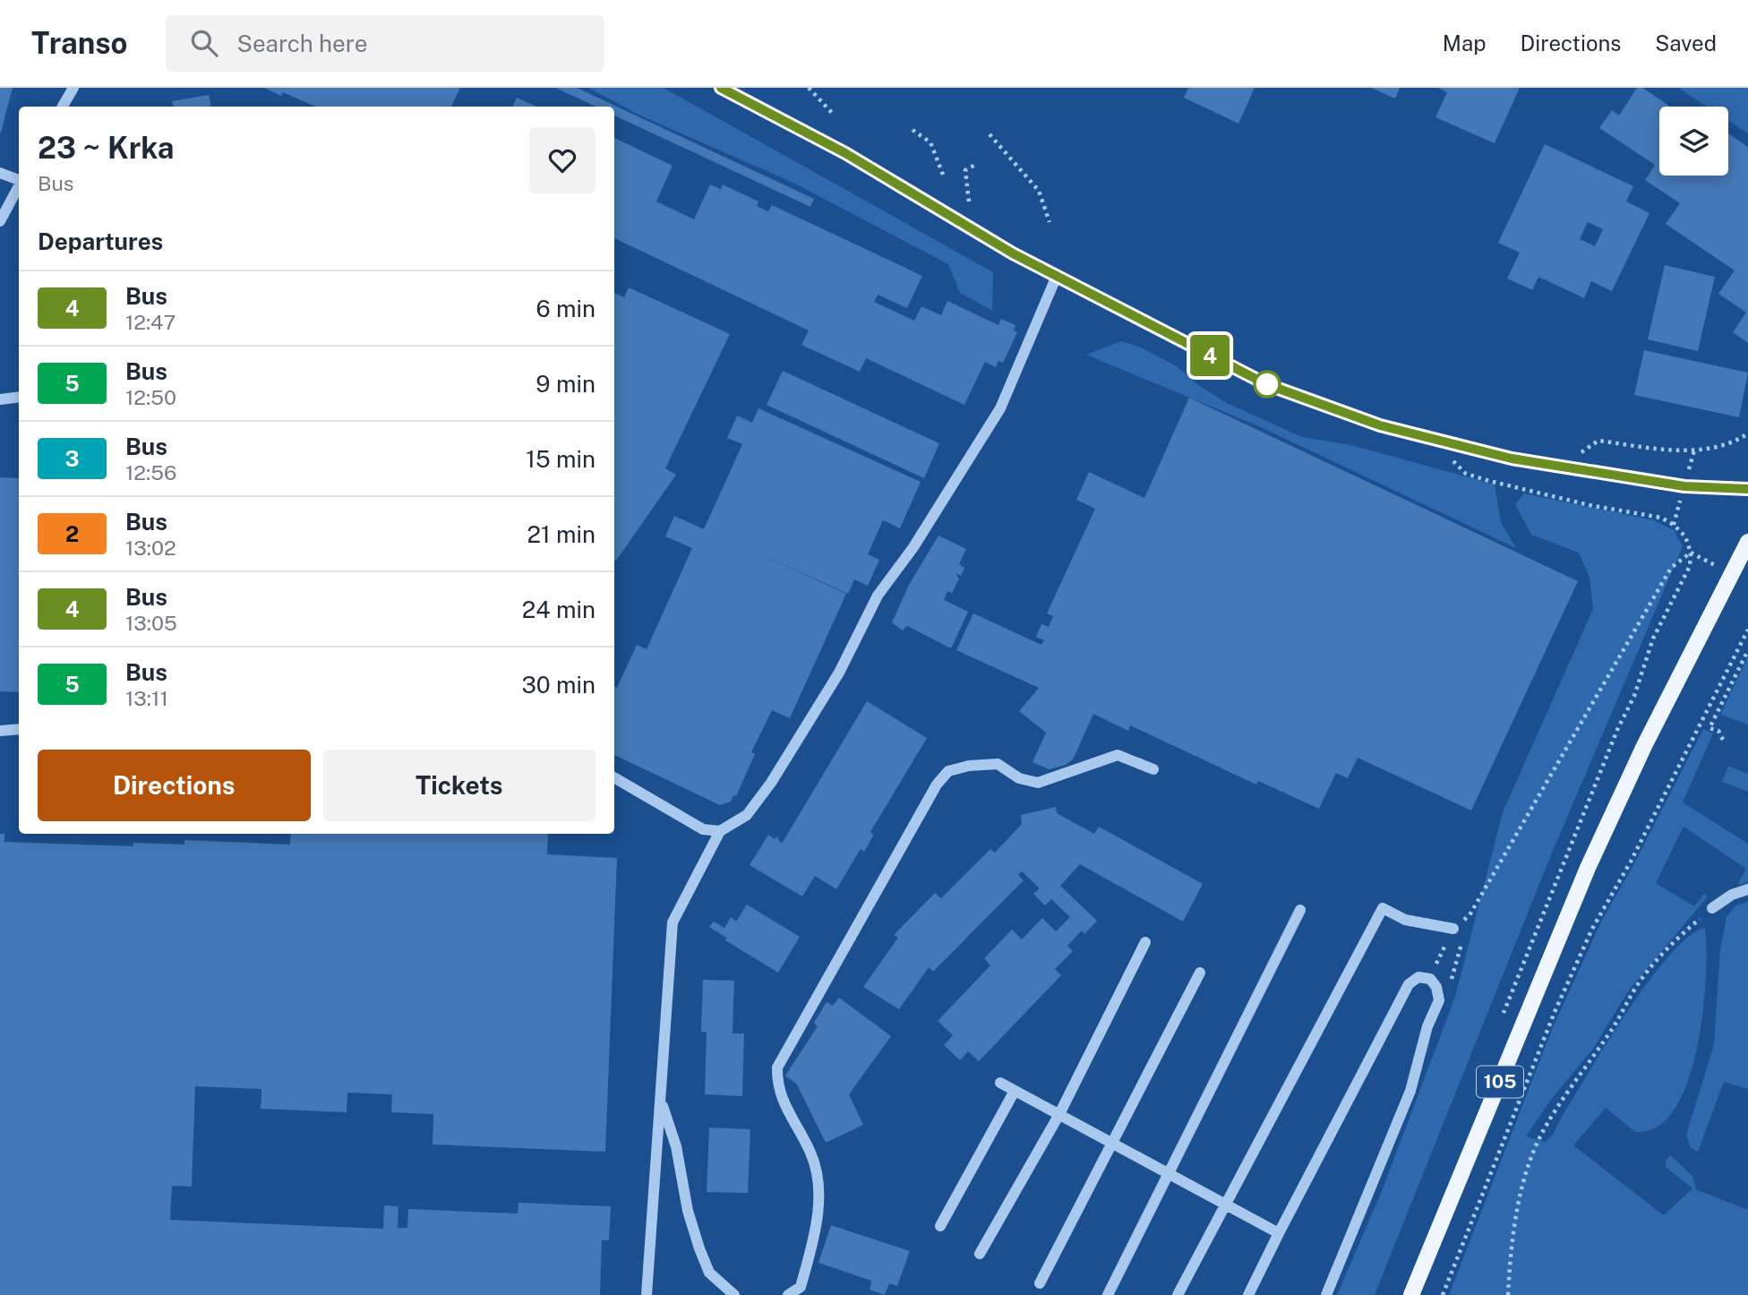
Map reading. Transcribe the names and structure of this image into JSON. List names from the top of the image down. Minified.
{"streets":{"main road":["105"]},"lines":["bus line 4"],"page":{"header":"Transo","search":"Search here","nav":["Map","Directions","Saved"],"on_map":"4","heading":[["23 ~ Krka","Bus"],"Departures"],"list":[{"mark":"4","name":"Bus","note":"12:47","value":"6 min"},{"mark":"5","name":"Bus","note":"12:50","value":"9 min"},{"mark":"3","name":"Bus","note":"12:56","value":"15 min"},{"mark":"2","name":"Bus","note":"13:02","value":"21 min"},{"mark":"4","name":"Bus","note":"13:05","value":"24 min"},{"mark":"5","name":"Bus","note":"13:11","value":"30 min"}],"buttons":["Directions","Tickets"]}}
